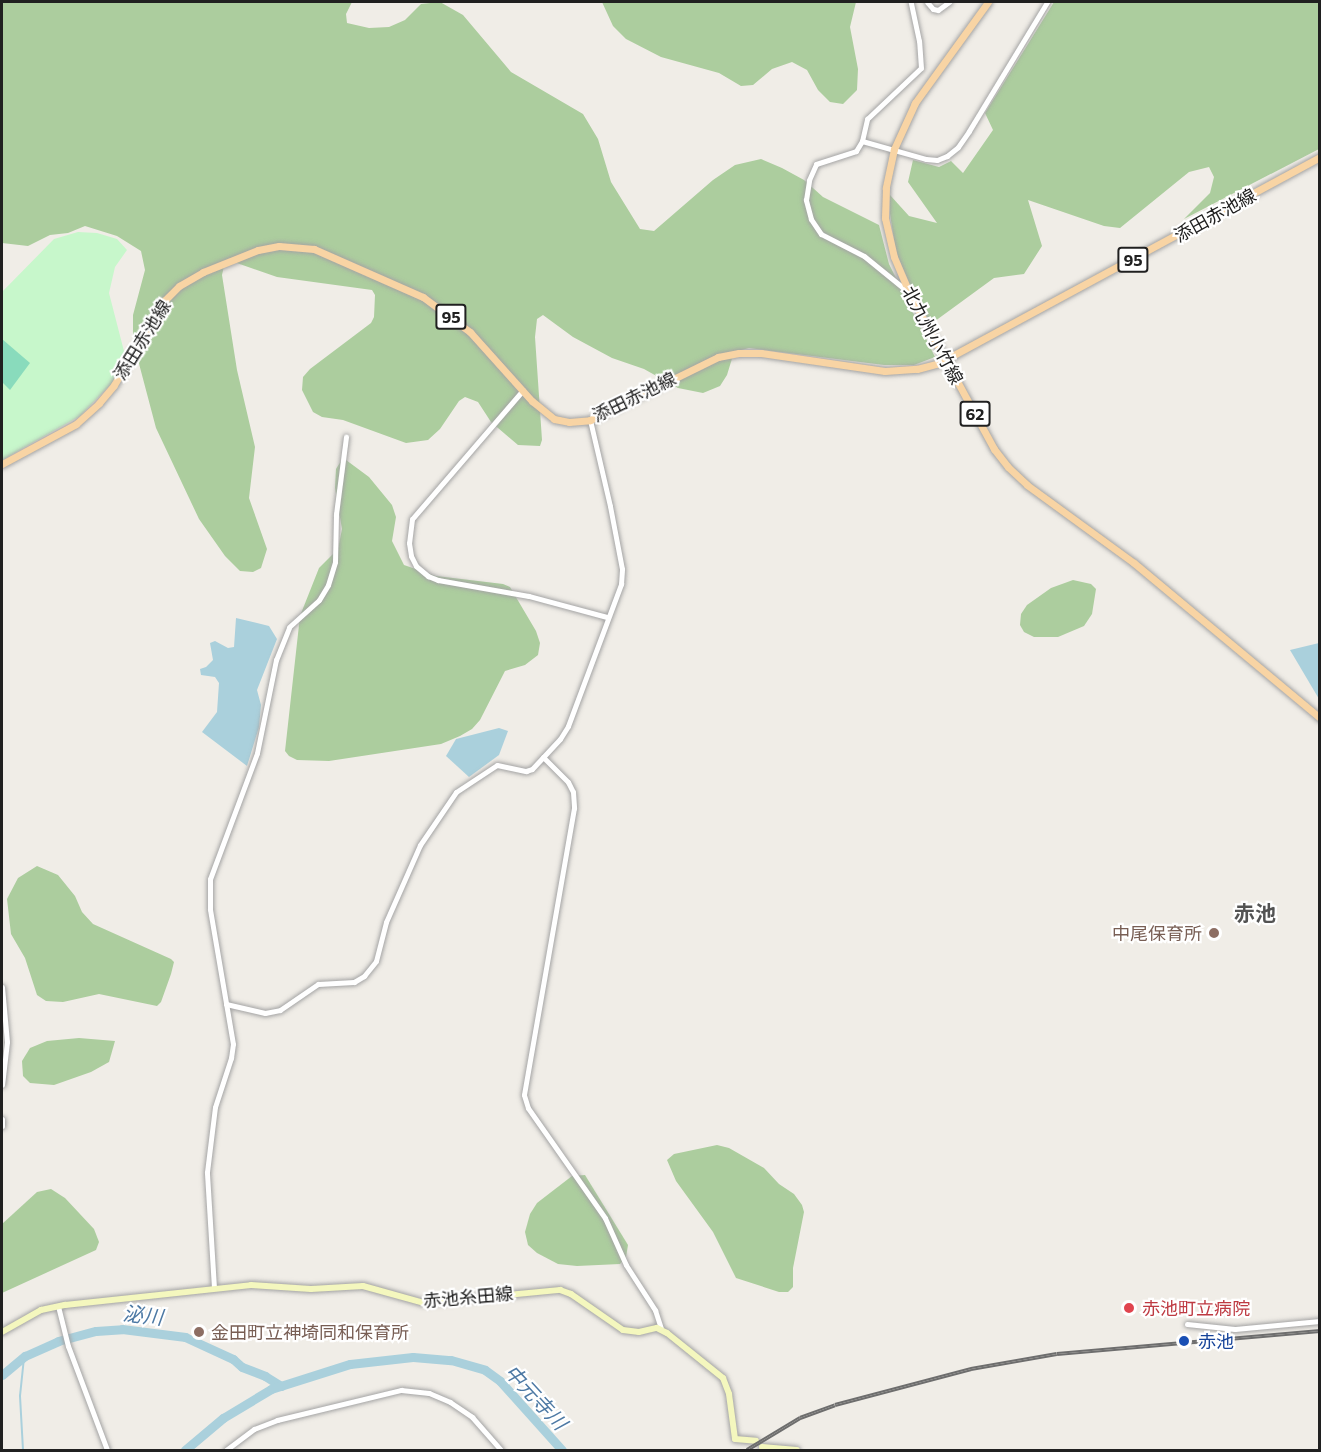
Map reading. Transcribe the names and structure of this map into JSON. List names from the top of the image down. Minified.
{"streets":{"main road":["添田赤池線","95","北九州小竹線","62","赤池糸田線"]},"crossings":[["添田赤池線","北九州小竹線"]],"districts":["赤池"],"water":["泌川","中元寺川"],"places":["中尾保育所","赤池町立病院","金田町立神埼同和保育所","赤池"]}
